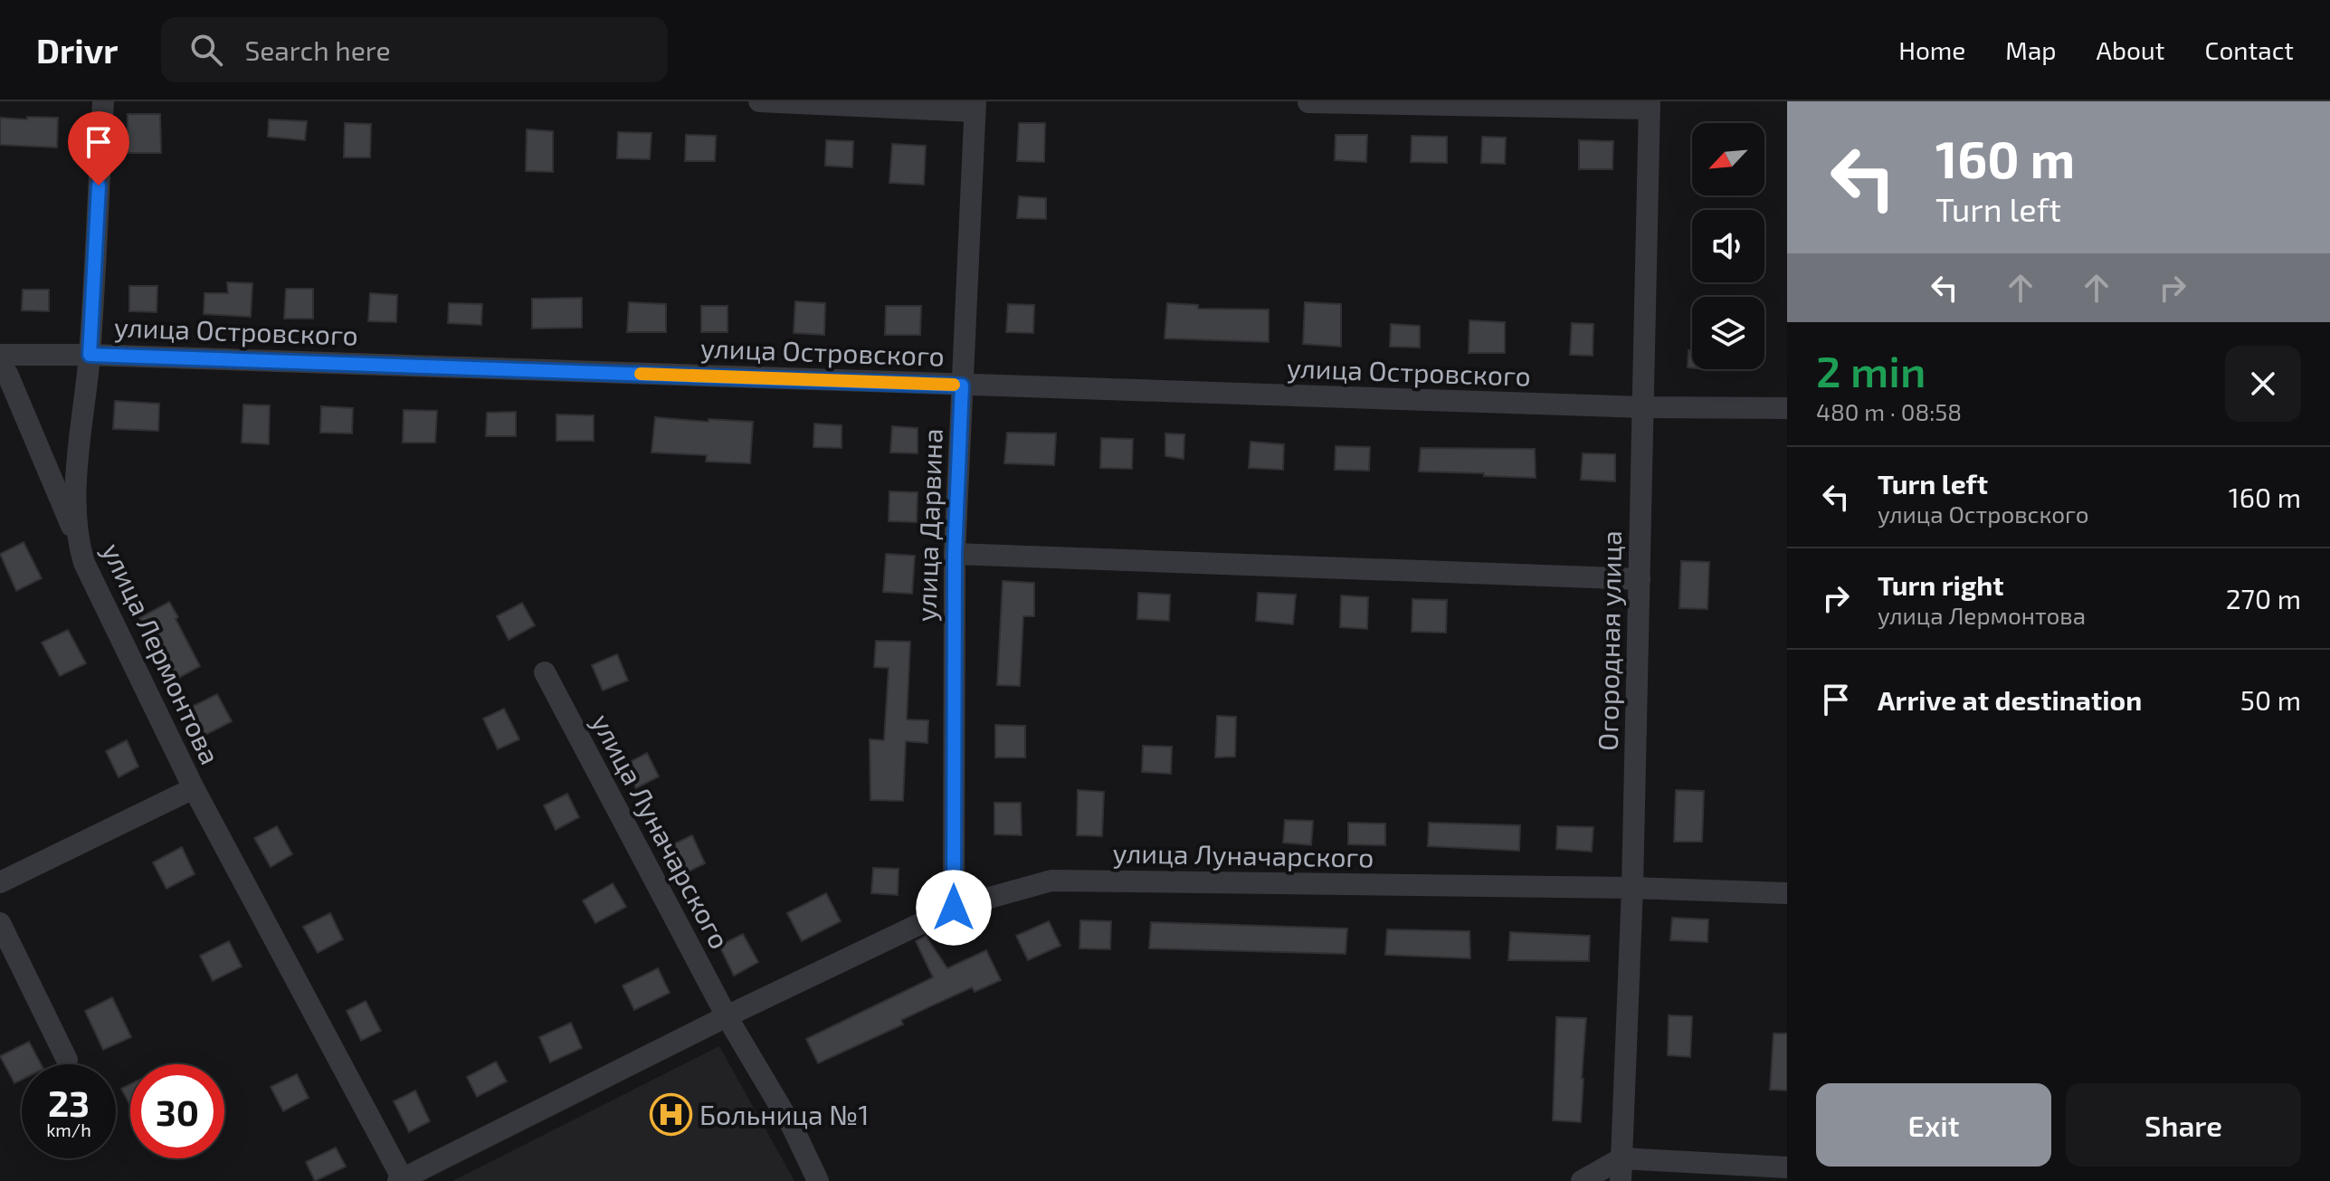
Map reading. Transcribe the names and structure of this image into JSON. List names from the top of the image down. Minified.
{"streets":{"street":["улица Островского","улица Дарвина","Огородная улица","улица Лермонтова","улица Луначарского"]},"crossings":[["улица Островского","улица Дарвина"],["улица Островского","Огородная улица"],["улица Островского","улица Лермонтова"],["улица Дарвина","улица Луначарского"],["Огородная улица","улица Луначарского"],["улица Лермонтова","улица Луначарского"]],"places":{"hospital":["Больница №1"]},"north":"bottom left","page":{"header":"Drivr","search":"Search here","nav":["Home","Map","About","Contact"],"turn":["160 m","Turn left"],"heading":["2 min","480 m · 08:58"],"list":[{"name":"Turn left","note":"улица Островского","value":"160 m"},{"name":"Turn right","note":"улица Лермонтова","value":"270 m"},{"name":"Arrive at destination","value":"50 m"}],"speed":"23 km/h","limit":"30","buttons":["Exit","Share"]}}
